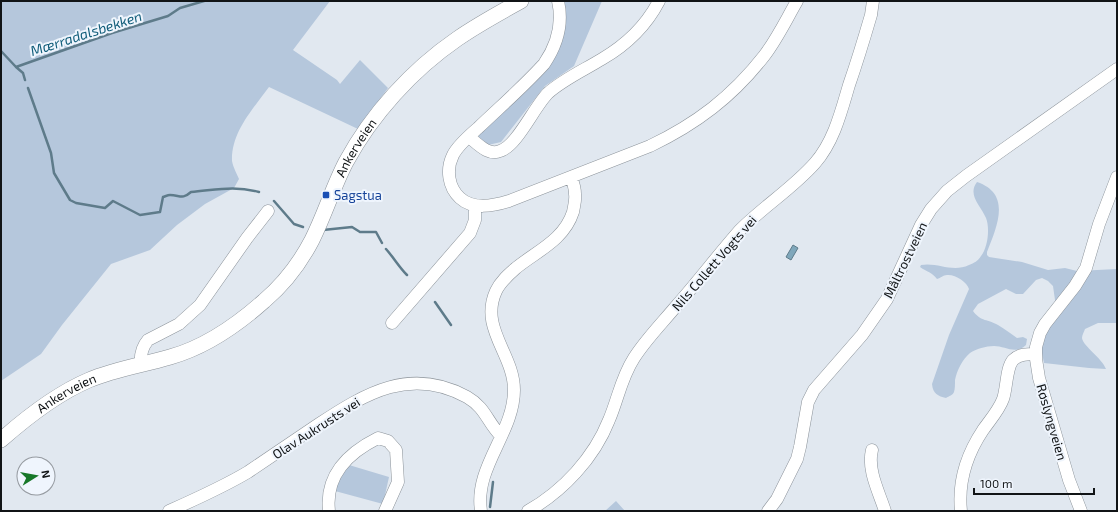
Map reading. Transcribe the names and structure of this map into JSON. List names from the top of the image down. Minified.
{"streets":{"main road":["Ankerveien"],"street":["Måltrostveien","Nils Collett Vogts vei","Røslyngveien","Olav Aukrusts vei"]},"water":["Mærradalsbekken"],"places":{"transit":["Sagstua"]},"scale_bar":"100 m","north":"right"}
